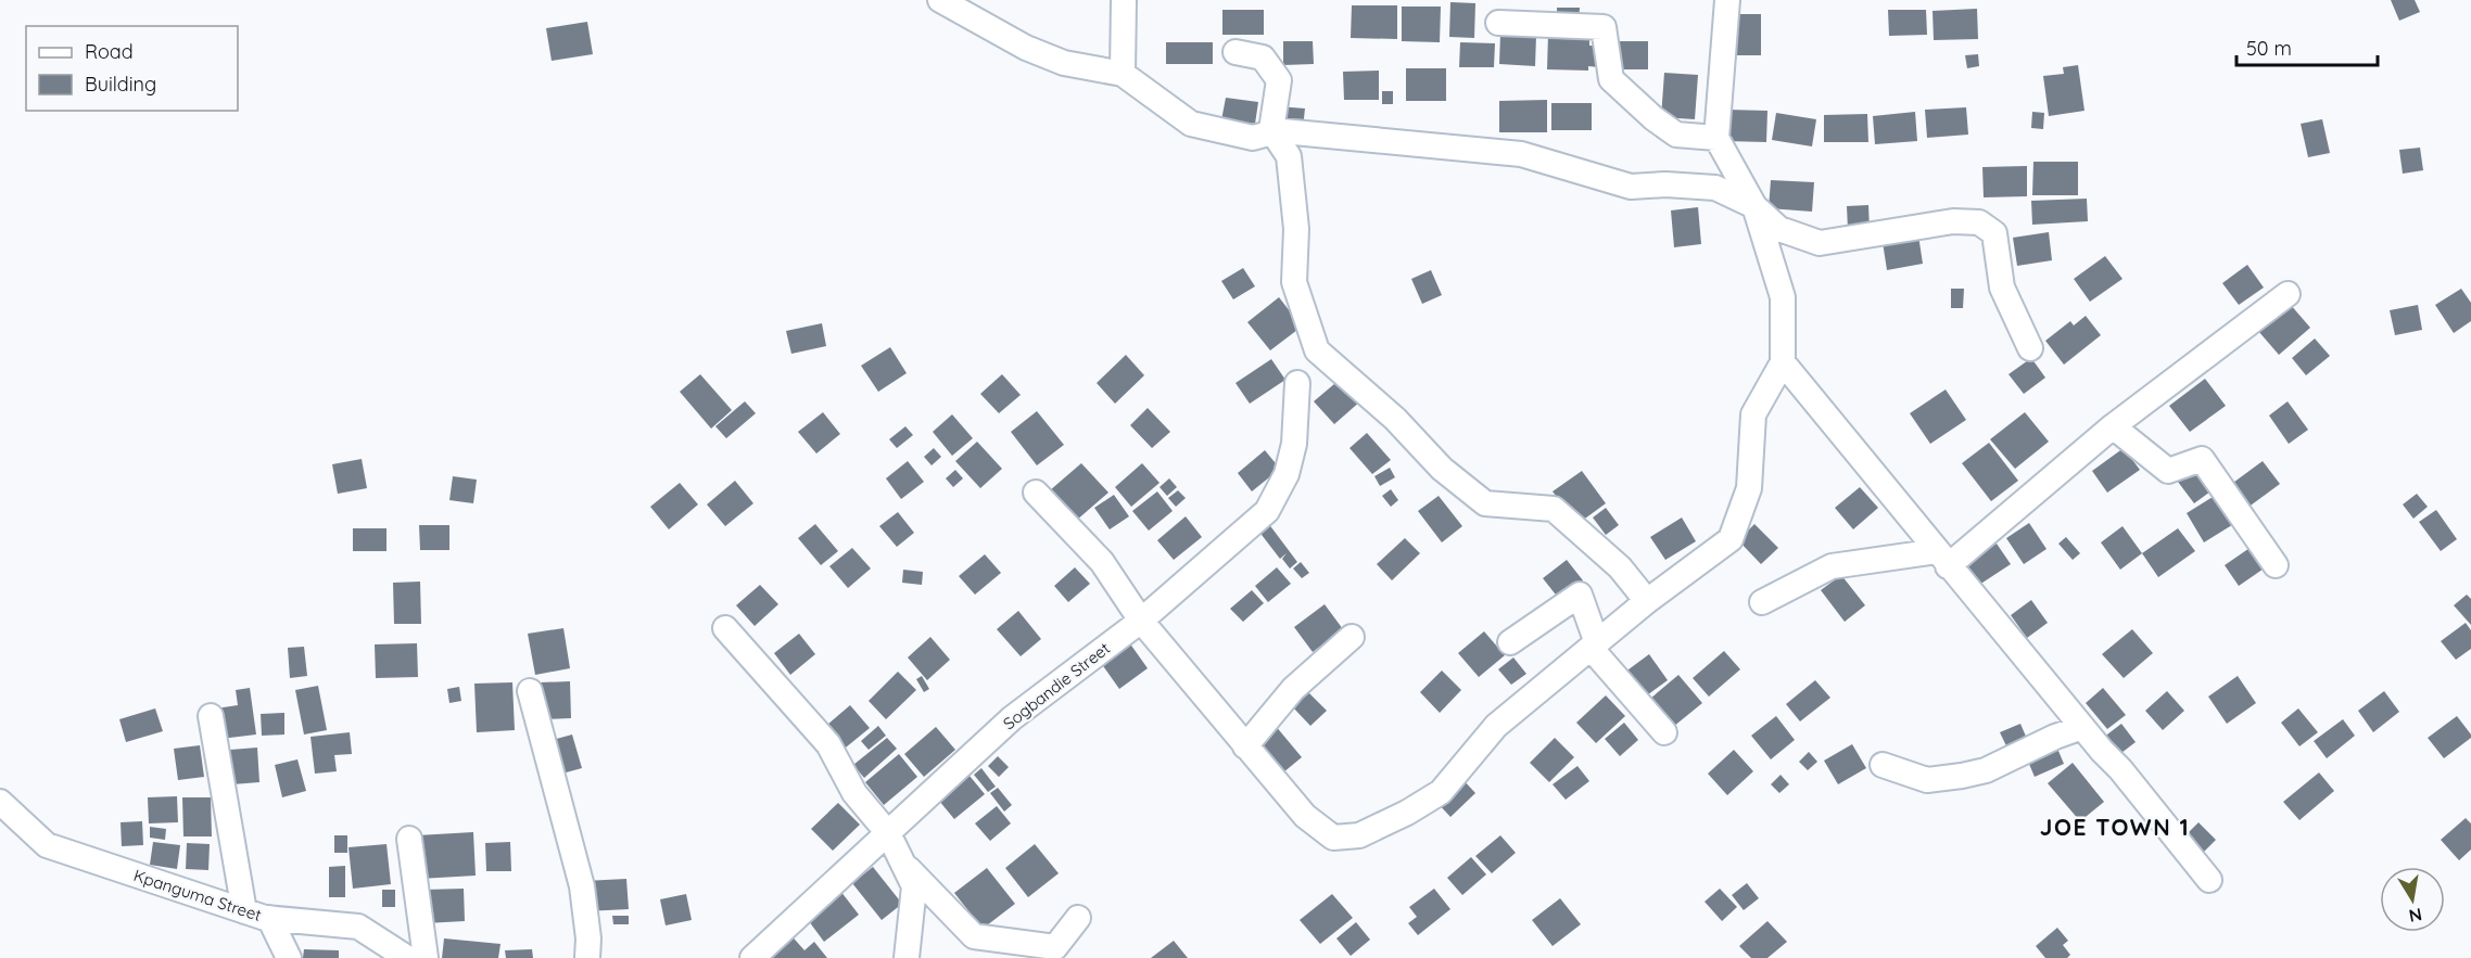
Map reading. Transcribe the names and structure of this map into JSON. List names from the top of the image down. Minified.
{"streets":{"street":["Sogbandie Street","Kpanguma Street"]},"districts":["JOE TOWN 1"],"legend":["Road","Building"],"scale_bar":"50 m","north":"bottom"}
